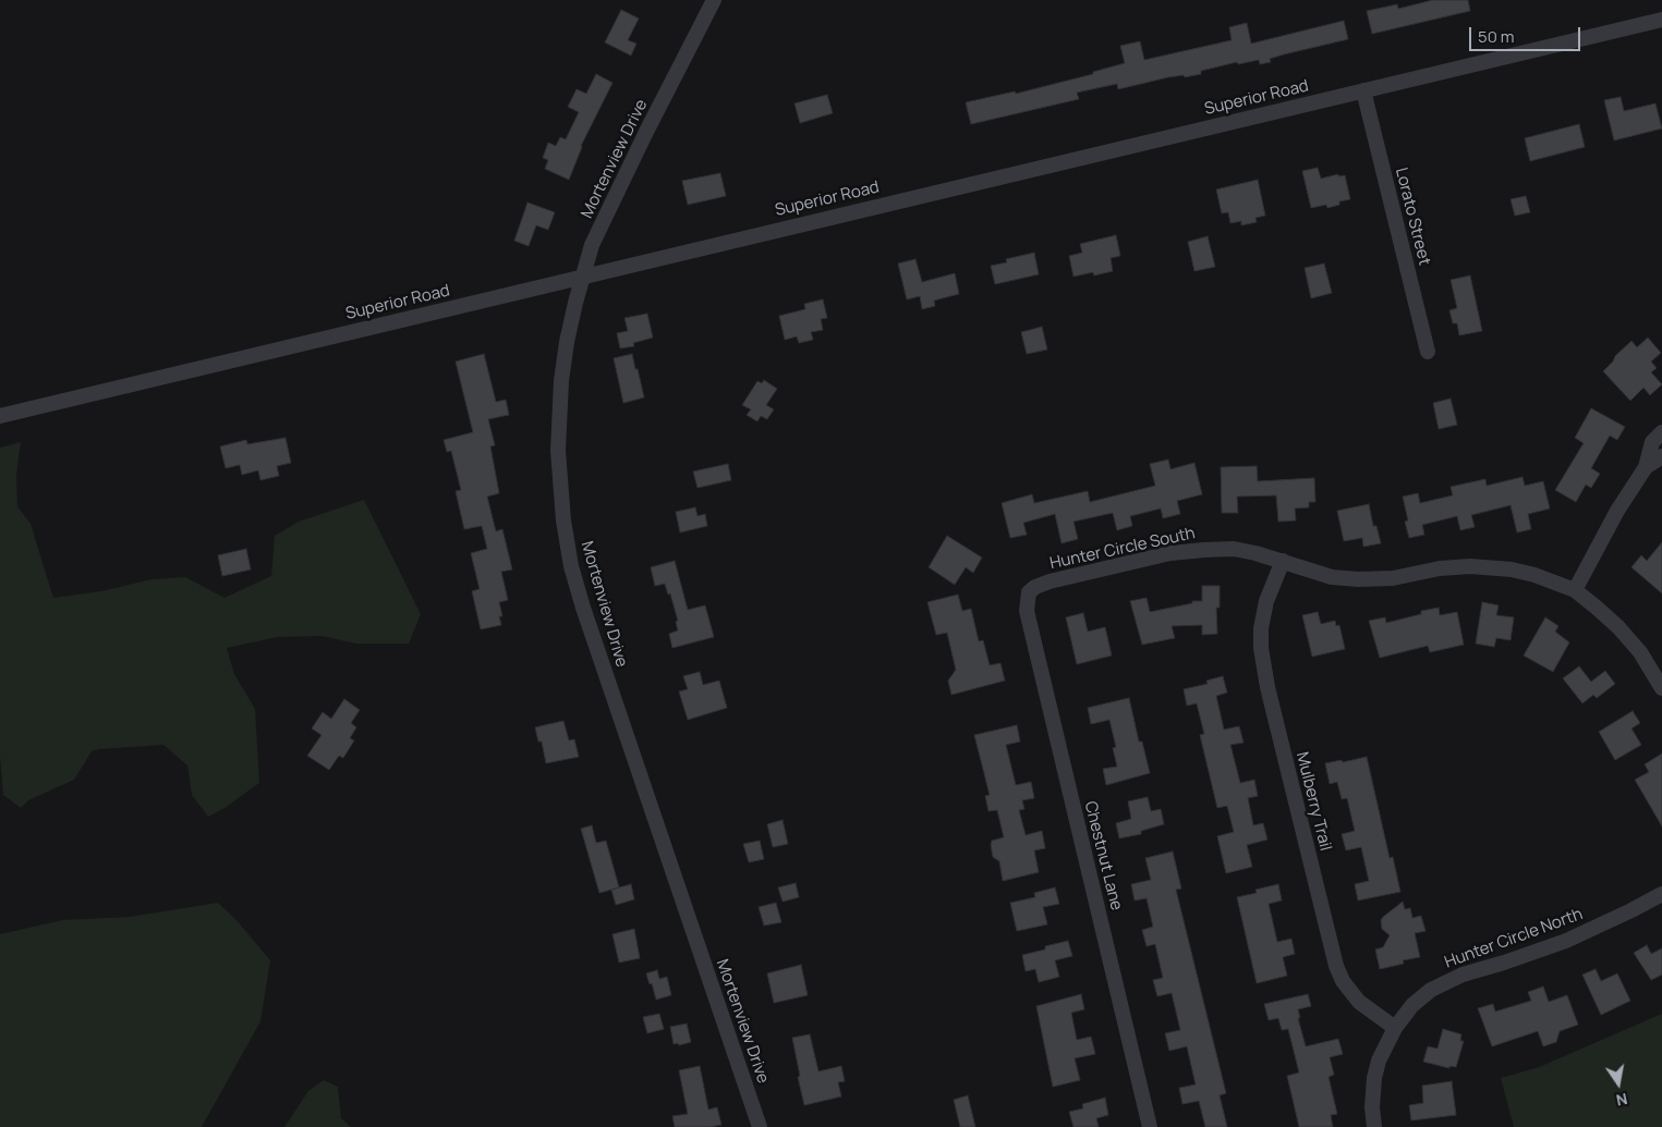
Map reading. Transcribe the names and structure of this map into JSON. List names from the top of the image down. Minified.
{"streets":{"street":["Superior Road","Mortenview Drive","Lorato Street","Hunter Circle South","Mulberry Trail","Chestnut Lane","Hunter Circle North"]},"crossings":[["Superior Road","Mortenview Drive"],["Superior Road","Lorato Street"],["Hunter Circle South","Mulberry Trail"],["Hunter Circle South","Chestnut Lane"],["Mulberry Trail","Hunter Circle North"]],"scale_bar":"50 m","north":"bottom"}
